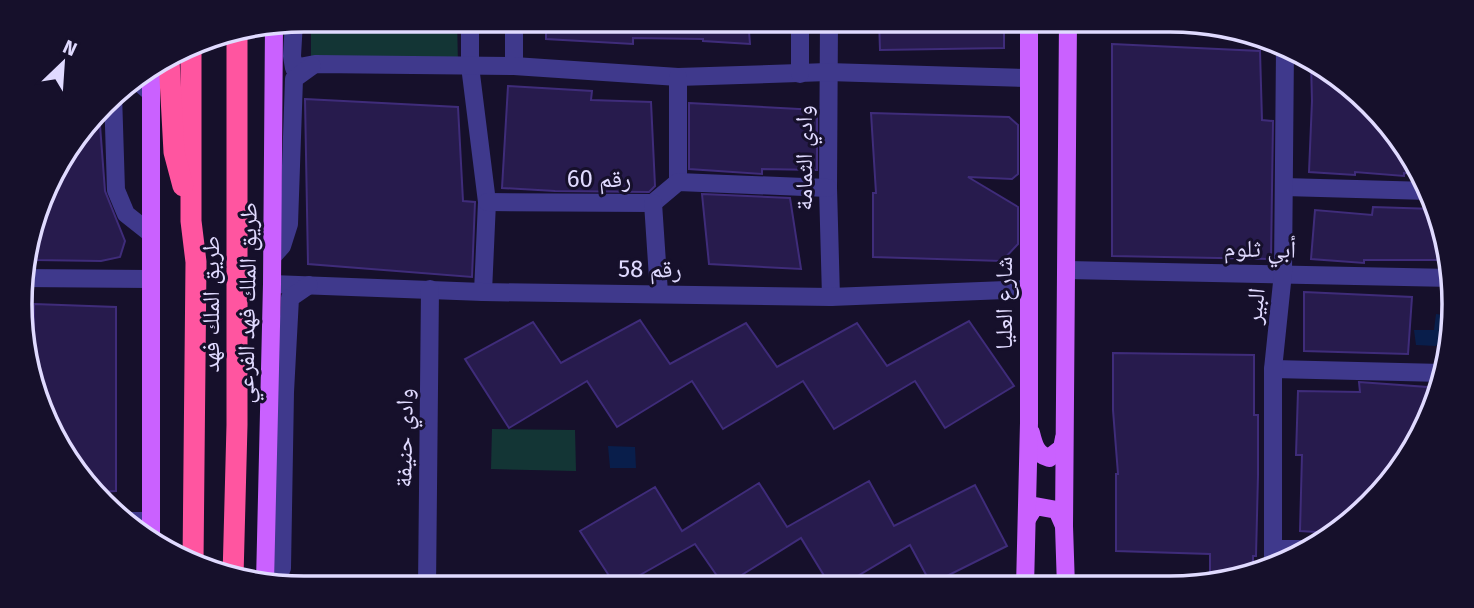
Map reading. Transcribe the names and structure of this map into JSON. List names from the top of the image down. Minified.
{"streets":{"highway":["طريق الملك فهد"],"main road":["طريق الملك فهد الفرعي","شارع العليا"],"street":["وادي الثمامة","رقم 60","أبي ثلوم","رقم 58","البير","وادي حنيفة"]},"crossings":[["وادي الثمامة","رقم 58"],["أبي ثلوم","البير"],["رقم 58","طريق الملك فهد الفرعي"],["رقم 58","شارع العليا"],["رقم 58","وادي حنيفة"]],"north":"top right"}
